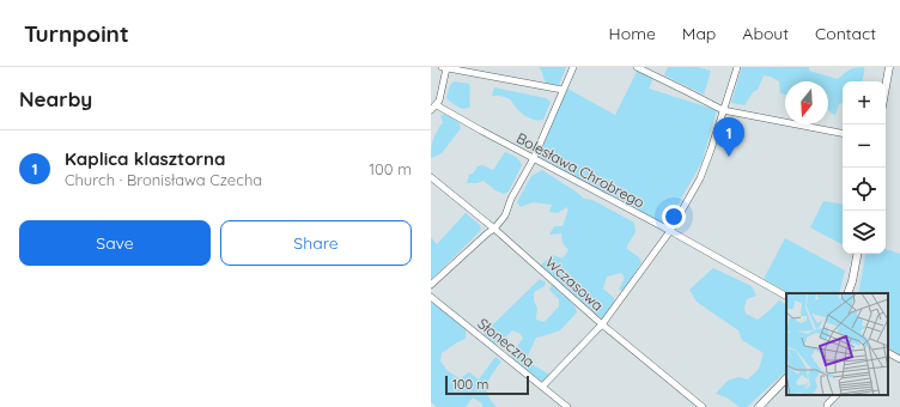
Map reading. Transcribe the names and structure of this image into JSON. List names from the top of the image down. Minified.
{"streets":{"street":["Bolesława Chrobrego","Wczasowa","Słoneczna"]},"scale_bar":"100 m","north":"bottom","page":{"header":"Turnpoint","nav":["Home","Map","About","Contact"],"heading":"Nearby","map_buttons":["+","−"],"pins":"1","list":[{"mark":"1","name":"Kaplica klasztorna","note":"Church · Bronisława Czecha","value":"100 m"}],"buttons":["Save","Share"],"scale":"100 m"}}
